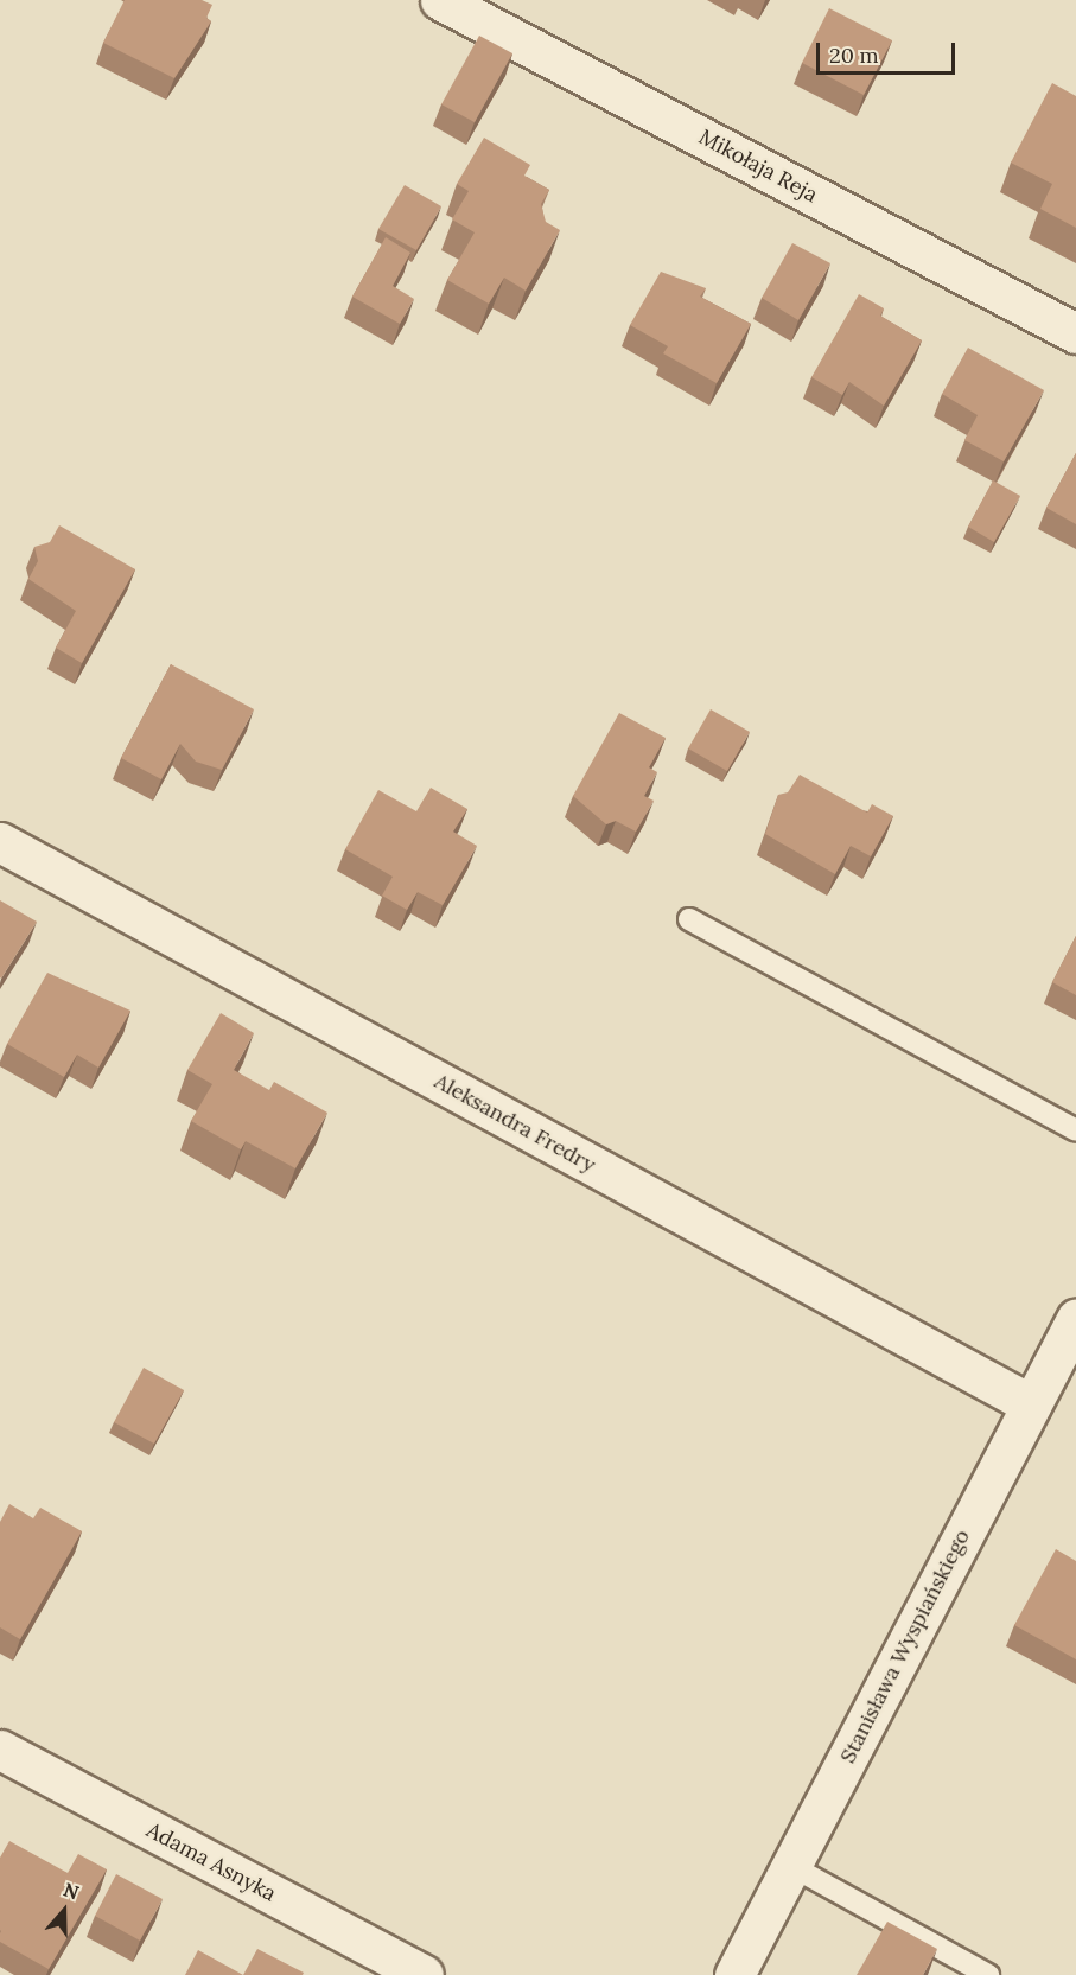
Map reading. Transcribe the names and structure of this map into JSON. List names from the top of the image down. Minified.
{"streets":{"street":["Mikołaja Reja","Aleksandra Fredry","Stanisława Wyspiańskiego","Adama Asnyka"]},"crossings":[["Aleksandra Fredry","Stanisława Wyspiańskiego"]],"scale_bar":"20 m","north":"top"}
